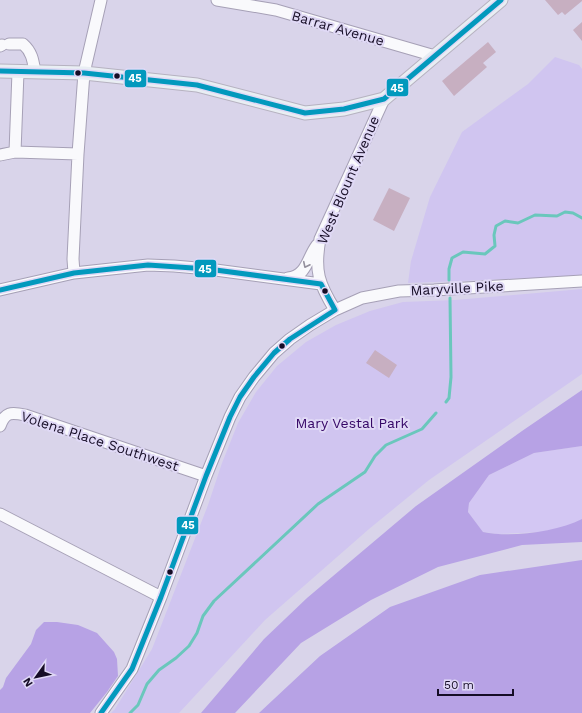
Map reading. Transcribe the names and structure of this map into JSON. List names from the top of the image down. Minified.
{"streets":{"street":["Barrar Avenue","West Blount Avenue","Maryville Pike","Volena Place Southwest"]},"crossings":[["West Blount Avenue","Maryville Pike"]],"parks":["Mary Vestal Park"],"lines":["transit line 45"],"scale_bar":"50 m","north":"bottom left"}
